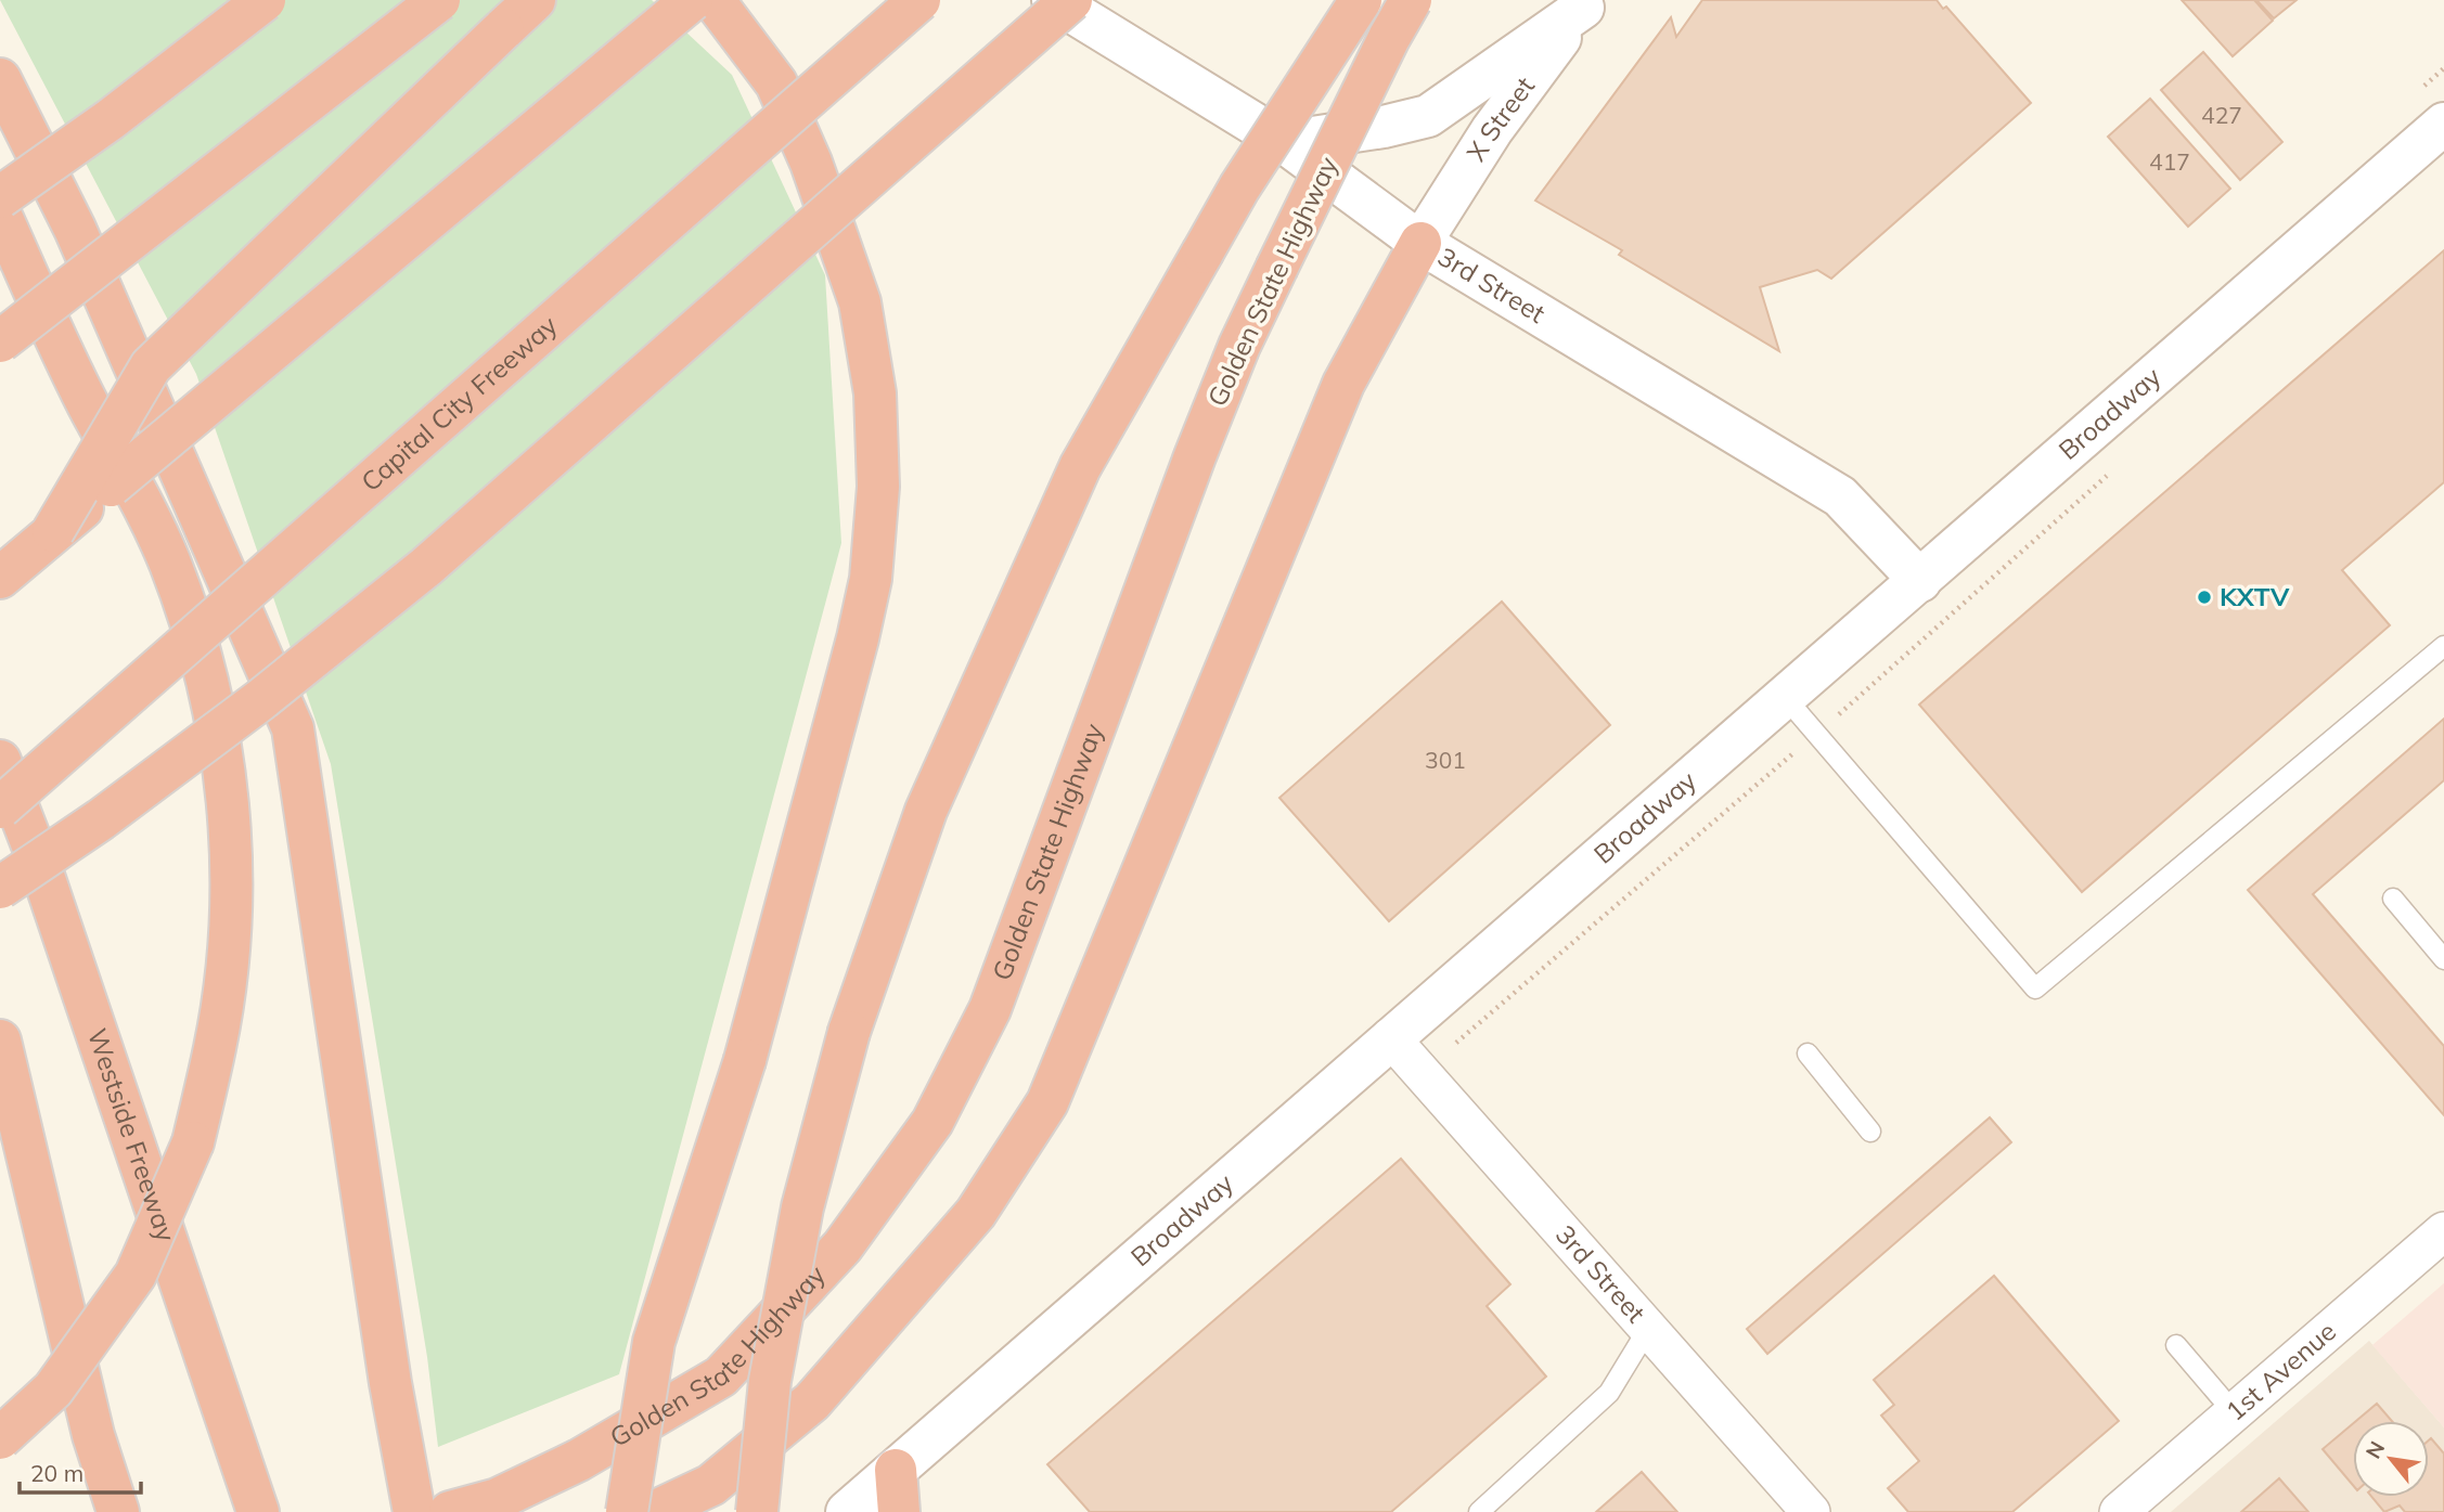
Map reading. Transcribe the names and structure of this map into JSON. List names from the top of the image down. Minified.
{"streets":{"highway":["Golden State Highway","Capital City Freeway","Westside Freeway"],"street":["X Street","3rd Street","Broadway","1st Avenue"]},"crossings":[["X Street","3rd Street"],["3rd Street","Broadway"]],"places":["KXTV"],"house_numbers":["427","417","301"],"scale_bar":"20 m","north":"top left"}
